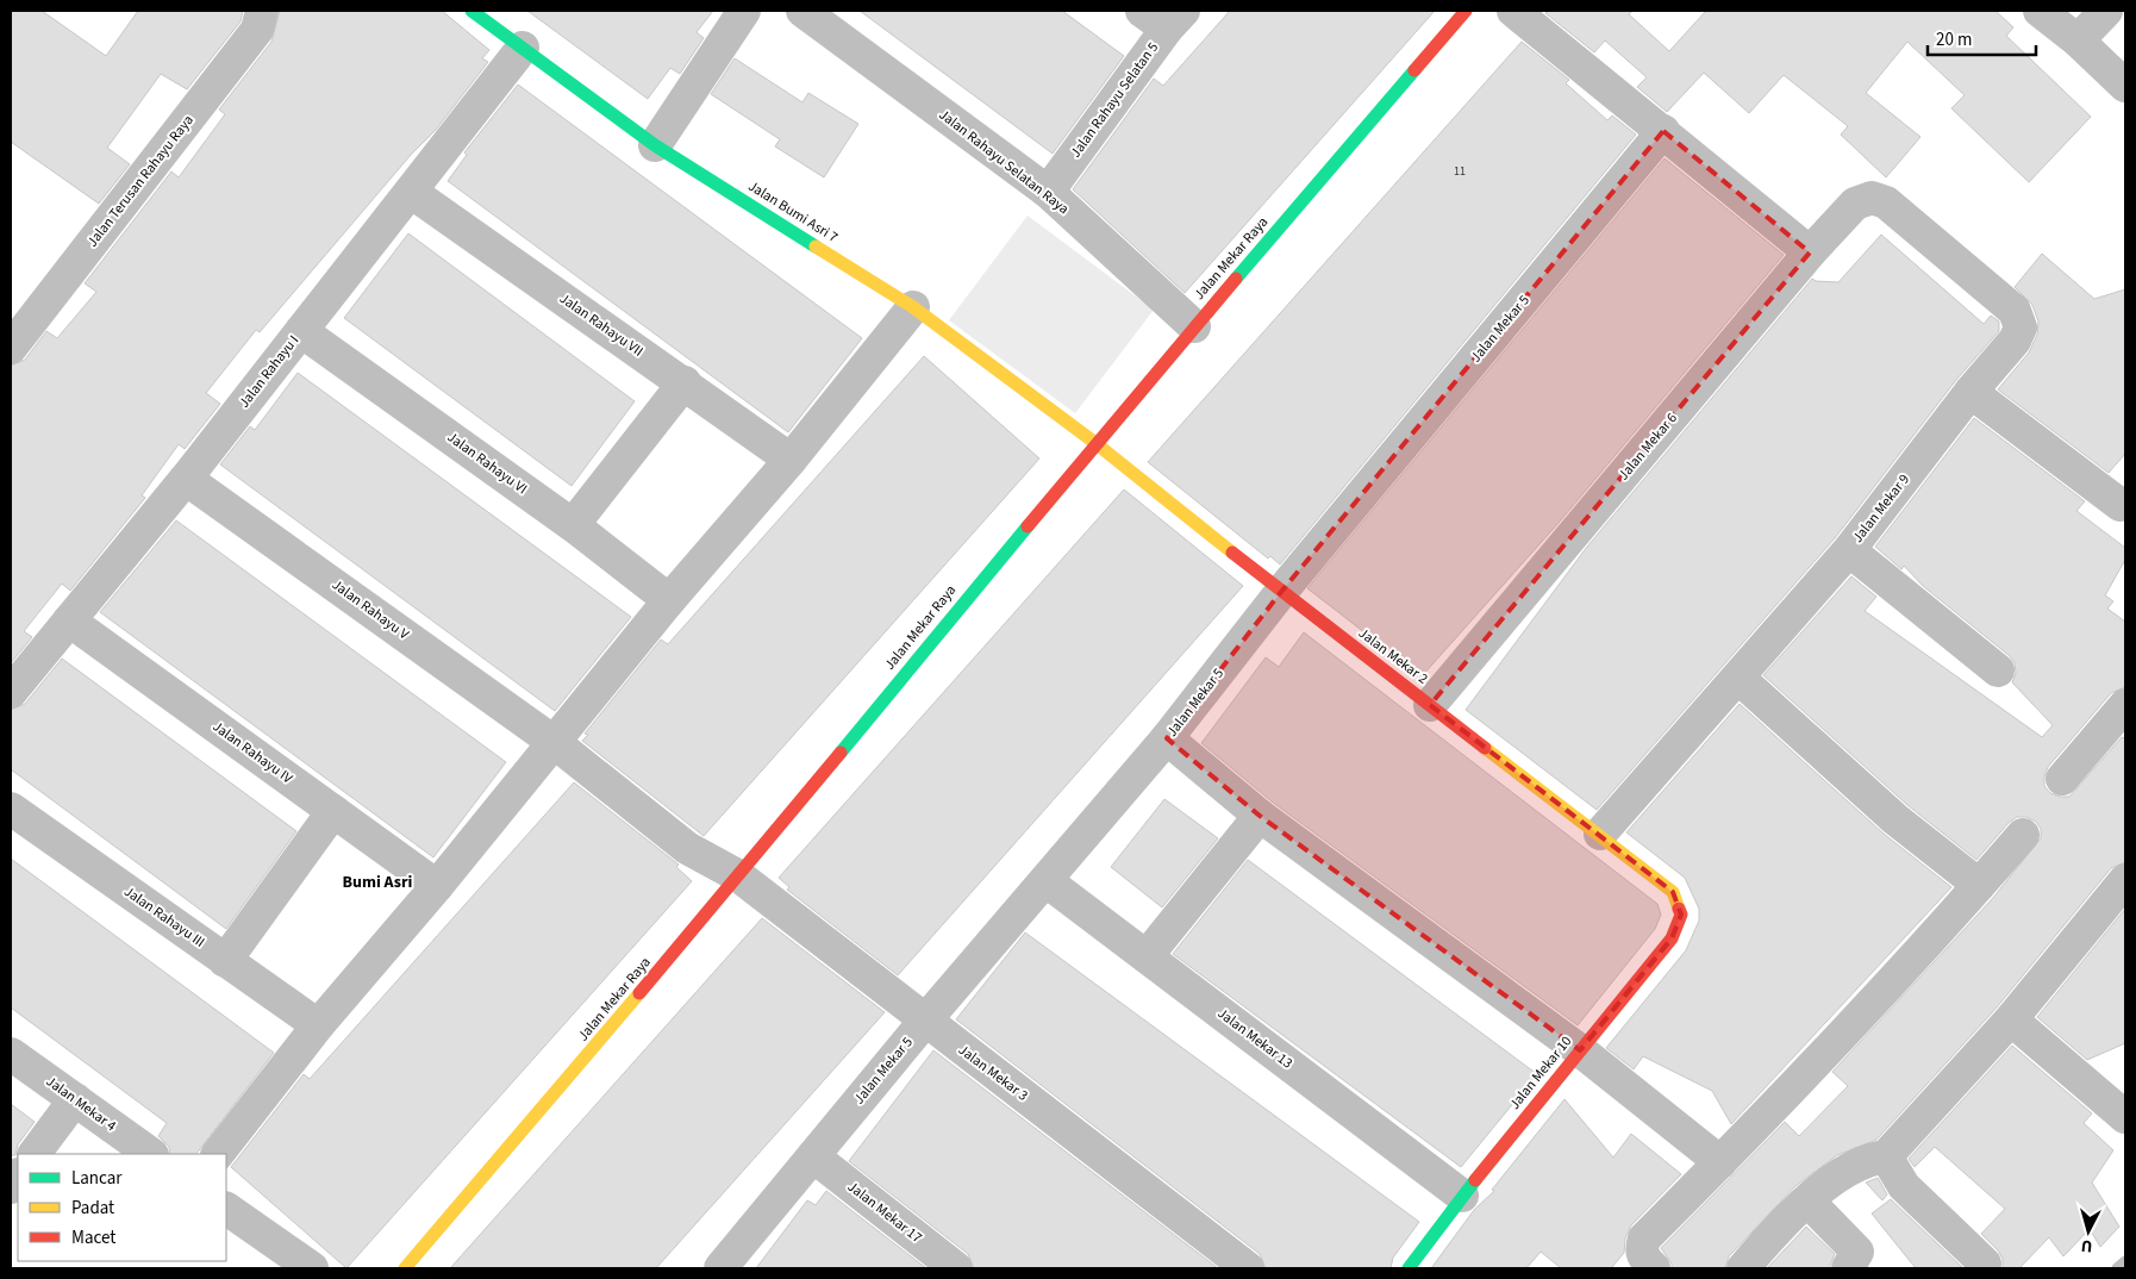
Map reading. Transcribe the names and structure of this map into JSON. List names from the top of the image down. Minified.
{"streets":{"street":["Jalan Rahayu Selatan 5","Jalan Rahayu Selatan Raya","Jalan Terusan Rahayu Raya","Jalan Bumi Asri 7","Jalan Mekar Raya","Jalan Rahayu VII","Jalan Mekar 5","Jalan Rahayu I","Jalan Mekar 6","Jalan Rahayu VI","Jalan Mekar 9","Jalan Rahayu V","Jalan Mekar 2","Jalan Rahayu IV","Jalan Rahayu III","Jalan Mekar 13","Jalan Mekar 3","Jalan Mekar 10","Jalan Mekar 4","Jalan Mekar 17"]},"crossings":[["Jalan Rahayu Selatan 5","Jalan Rahayu Selatan Raya"],["Jalan Rahayu Selatan Raya","Jalan Mekar Raya"],["Jalan Bumi Asri 7","Jalan Mekar Raya"],["Jalan Bumi Asri 7","Jalan Rahayu I"],["Jalan Bumi Asri 7","Jalan Mekar 2"],["Jalan Mekar Raya","Jalan Rahayu V"],["Jalan Mekar Raya","Jalan Mekar 2"],["Jalan Mekar Raya","Jalan Mekar 3"],["Jalan Rahayu VII","Jalan Rahayu I"],["Jalan Mekar 5","Jalan Mekar 2"],["Jalan Mekar 5","Jalan Mekar 13"],["Jalan Mekar 5","Jalan Mekar 3"],["Jalan Mekar 5","Jalan Mekar 17"],["Jalan Rahayu I","Jalan Rahayu VI"],["Jalan Rahayu I","Jalan Rahayu V"],["Jalan Rahayu I","Jalan Rahayu IV"],["Jalan Mekar 6","Jalan Mekar 9"],["Jalan Mekar 6","Jalan Mekar 2"],["Jalan Mekar 9","Jalan Mekar 2"],["Jalan Rahayu V","Jalan Mekar 3"],["Jalan Mekar 2","Jalan Mekar 10"],["Jalan Mekar 13","Jalan Mekar 10"]],"districts":["Bumi Asri"],"house_numbers":["11"],"legend":["Lancar","Padat","Macet"],"scale_bar":"20 m","north":"bottom"}
